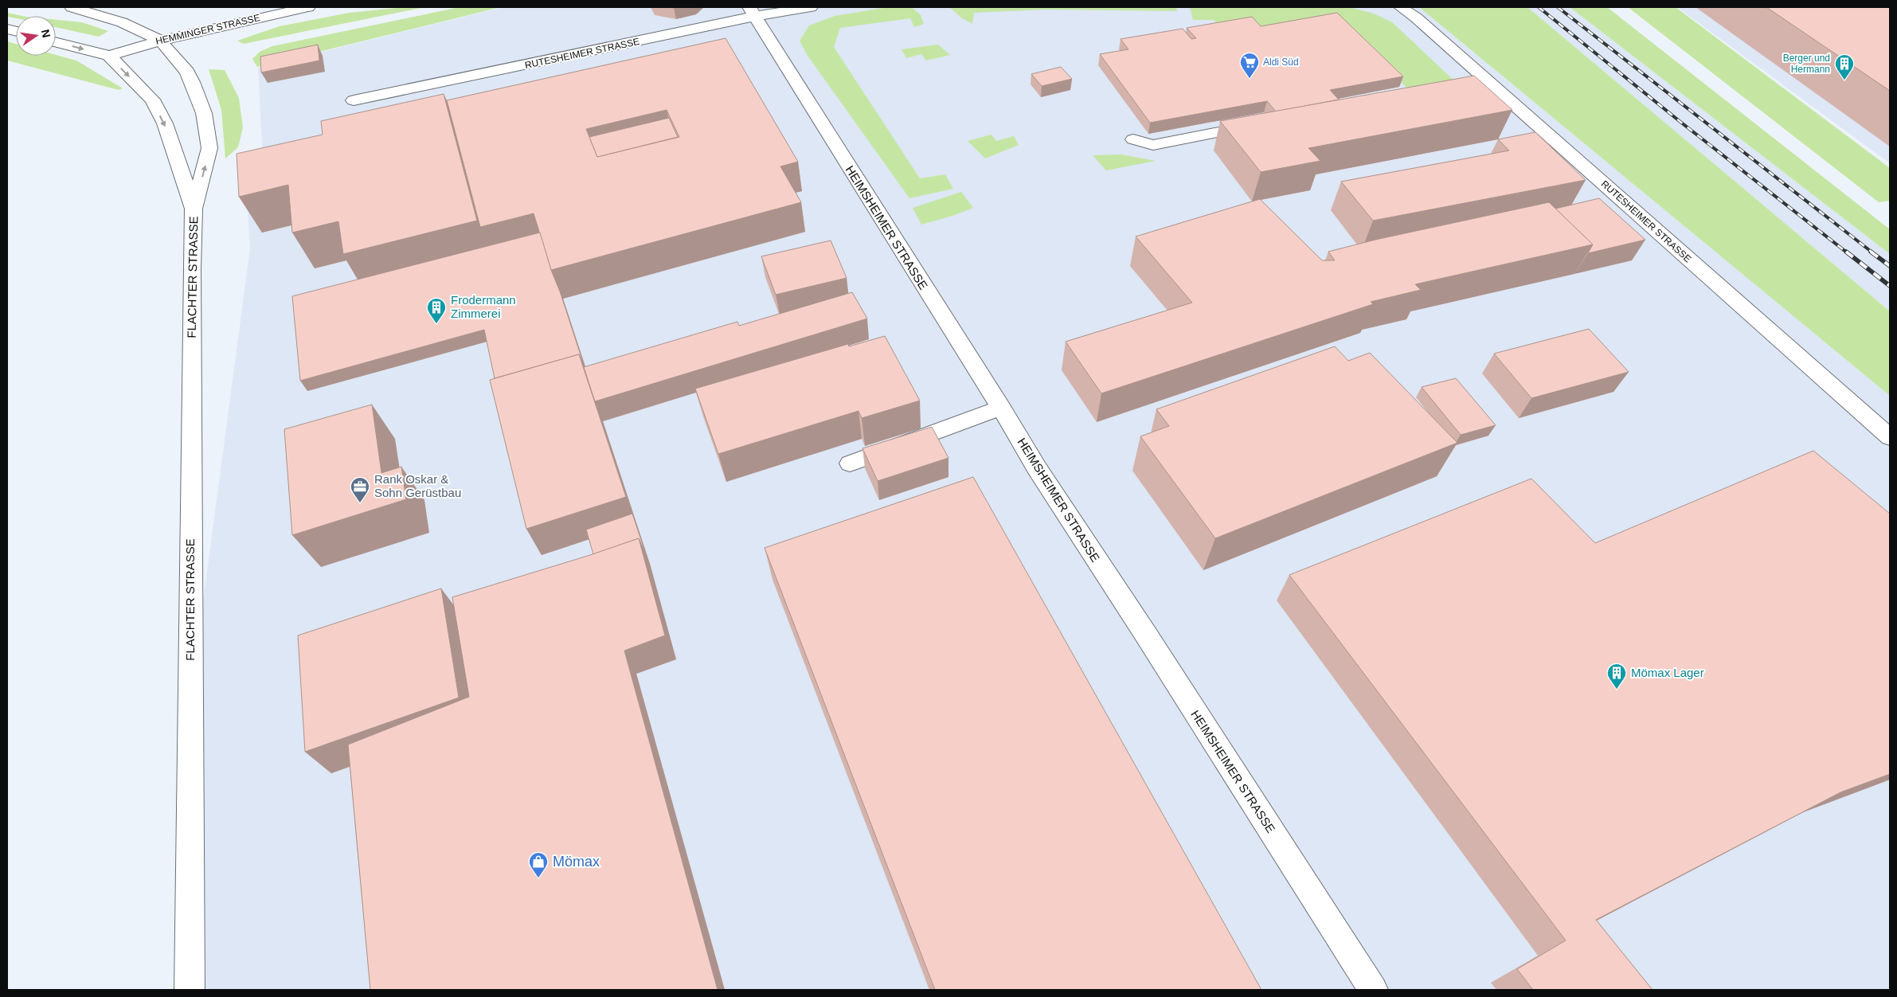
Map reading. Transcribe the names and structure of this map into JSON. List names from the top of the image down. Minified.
{"streets":{"main road":["HEMMINGER STRASSE","RUTESHEIMER STRASSE","HEIMSHEIMER STRASSE","FLACHTER STRASSE"]},"crossings":[["HEMMINGER STRASSE","FLACHTER STRASSE"],["RUTESHEIMER STRASSE","HEIMSHEIMER STRASSE"]],"places":{"supermarket":["Aldi Süd"],"building":["Berger und Hermann","Frodermann Zimmerei","Mömax Lager"],"office":["Rank Oskar & Sohn Gerüstbau"],"shop":["Mömax"]},"north":"right"}
